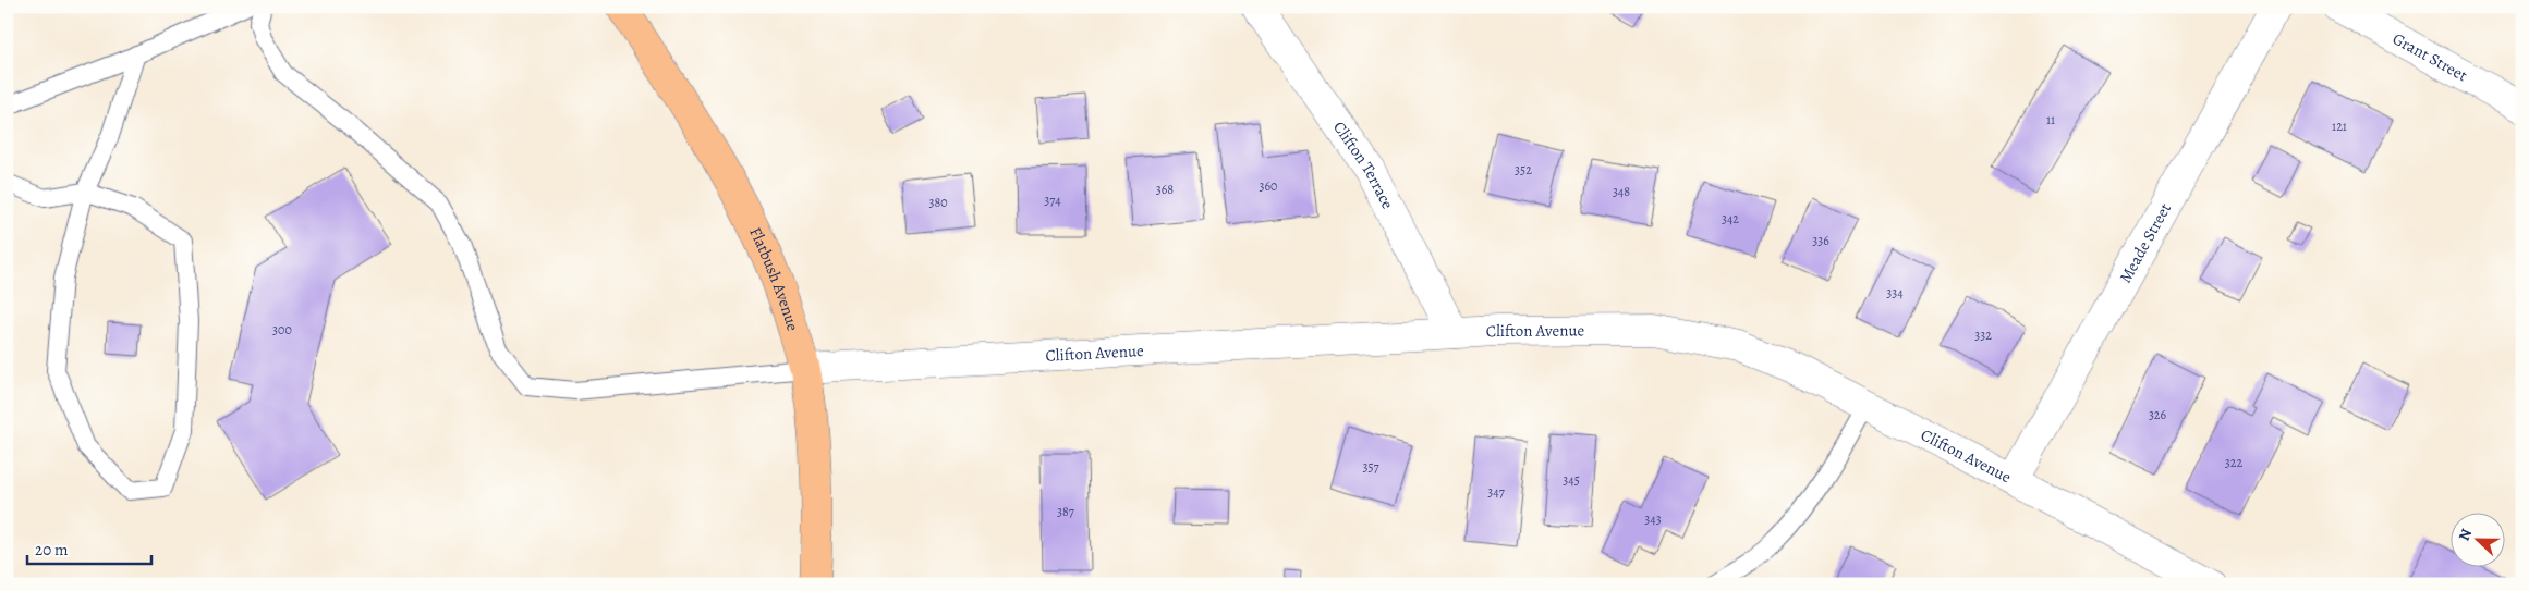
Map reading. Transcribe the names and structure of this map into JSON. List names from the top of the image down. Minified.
{"streets":{"main road":["Flatbush Avenue"],"street":["Grant Street","Clifton Terrace","Meade Street","Clifton Avenue"]},"crossings":[["Clifton Terrace","Clifton Avenue"],["Meade Street","Clifton Avenue"],["Flatbush Avenue","Clifton Avenue"]],"house_numbers":["11","121","352","360","368","348","374","380","342","336","334","300","332","326","322","357","345","347","387","343"],"scale_bar":"20 m","north":"left"}
